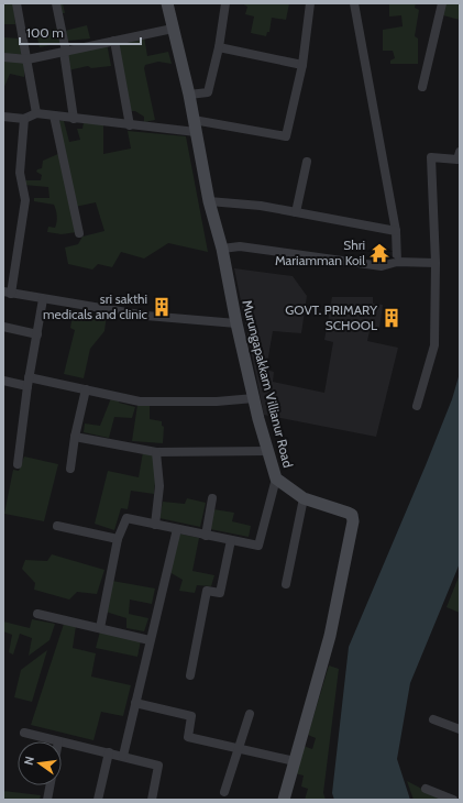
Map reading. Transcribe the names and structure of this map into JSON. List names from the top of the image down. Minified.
{"streets":{"main road":["Murungapakkam Villianur Road"]},"places":{"temple":["Shri Mariamman Koil"],"building":["sri sakthi medicals and clinic","GOVT. PRIMARY SCHOOL"]},"scale_bar":"100 m","north":"left"}
